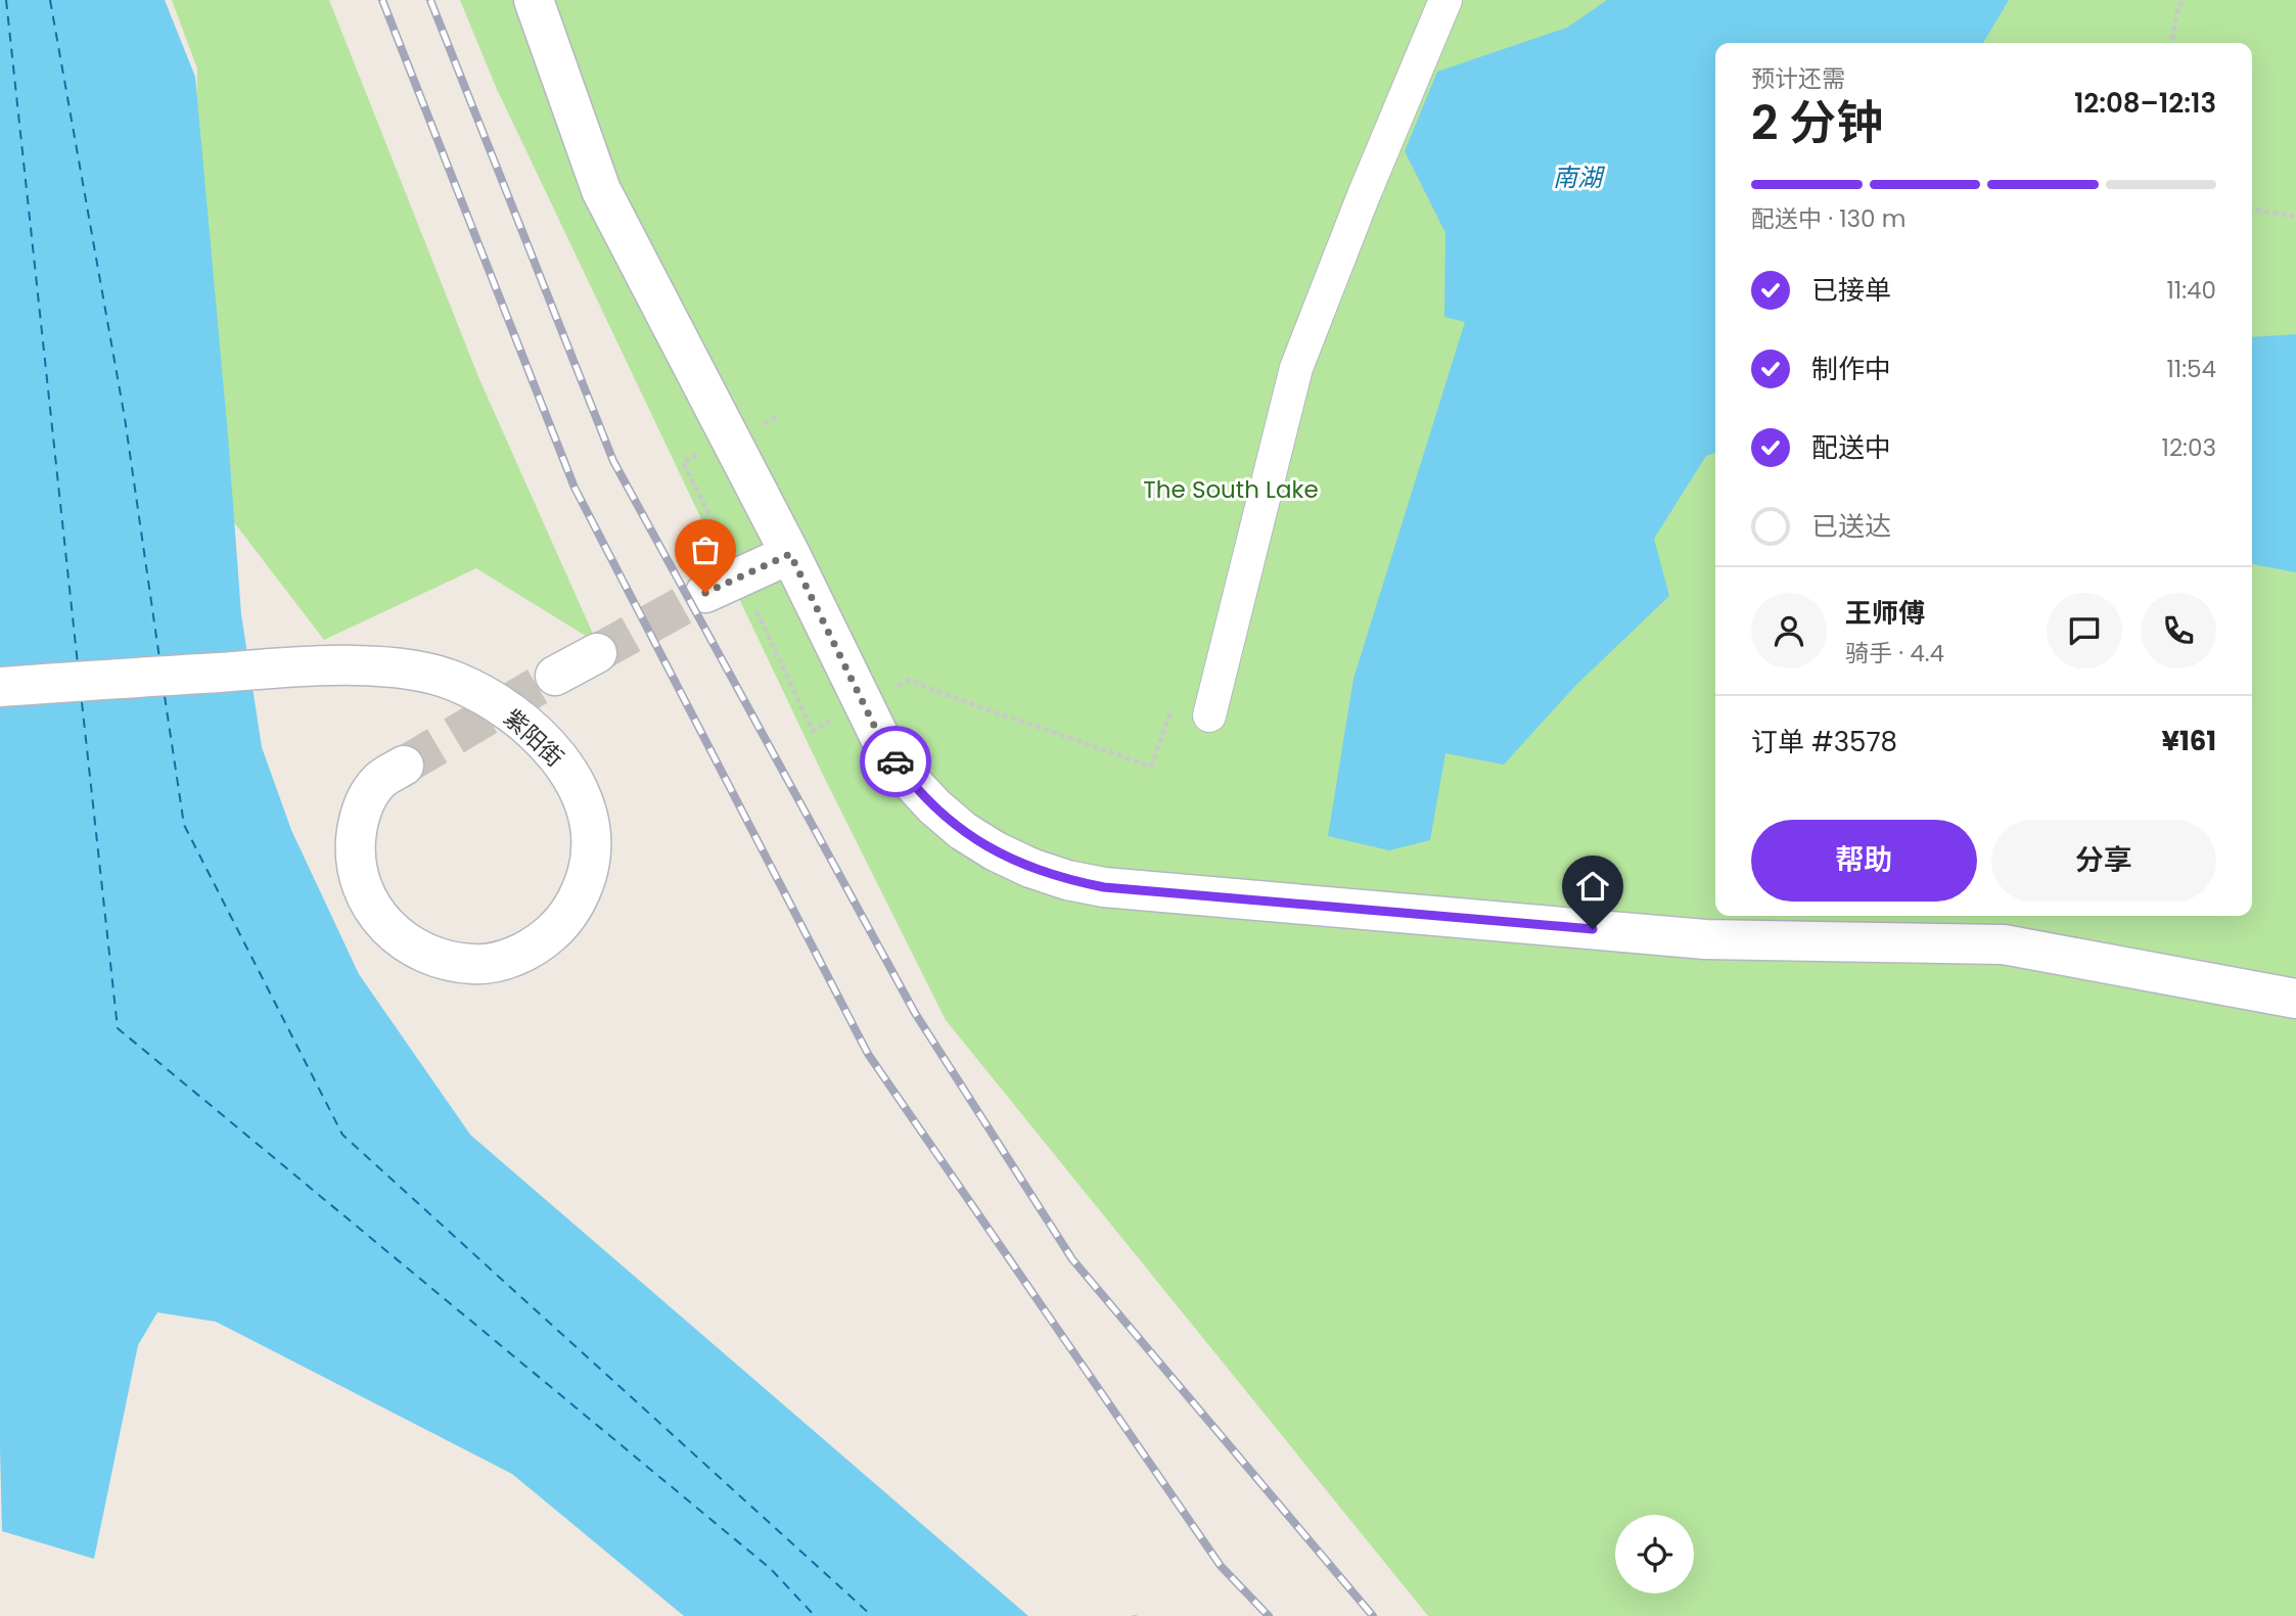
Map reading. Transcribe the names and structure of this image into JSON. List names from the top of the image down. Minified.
{"streets":{"street":["紫阳街"]},"water":["南湖"],"parks":["The South Lake"],"page":{"heading":["2 分钟","预计还需","12:08–12:13"],"panel":["王师傅","骑手 · 4.4","订单 #3578","¥161"],"bar":"配送中 · 130 m","list":[["已接单","11:40"],["制作中","11:54"],["配送中","12:03"],"已送达"],"buttons":["帮助","分享"]}}
